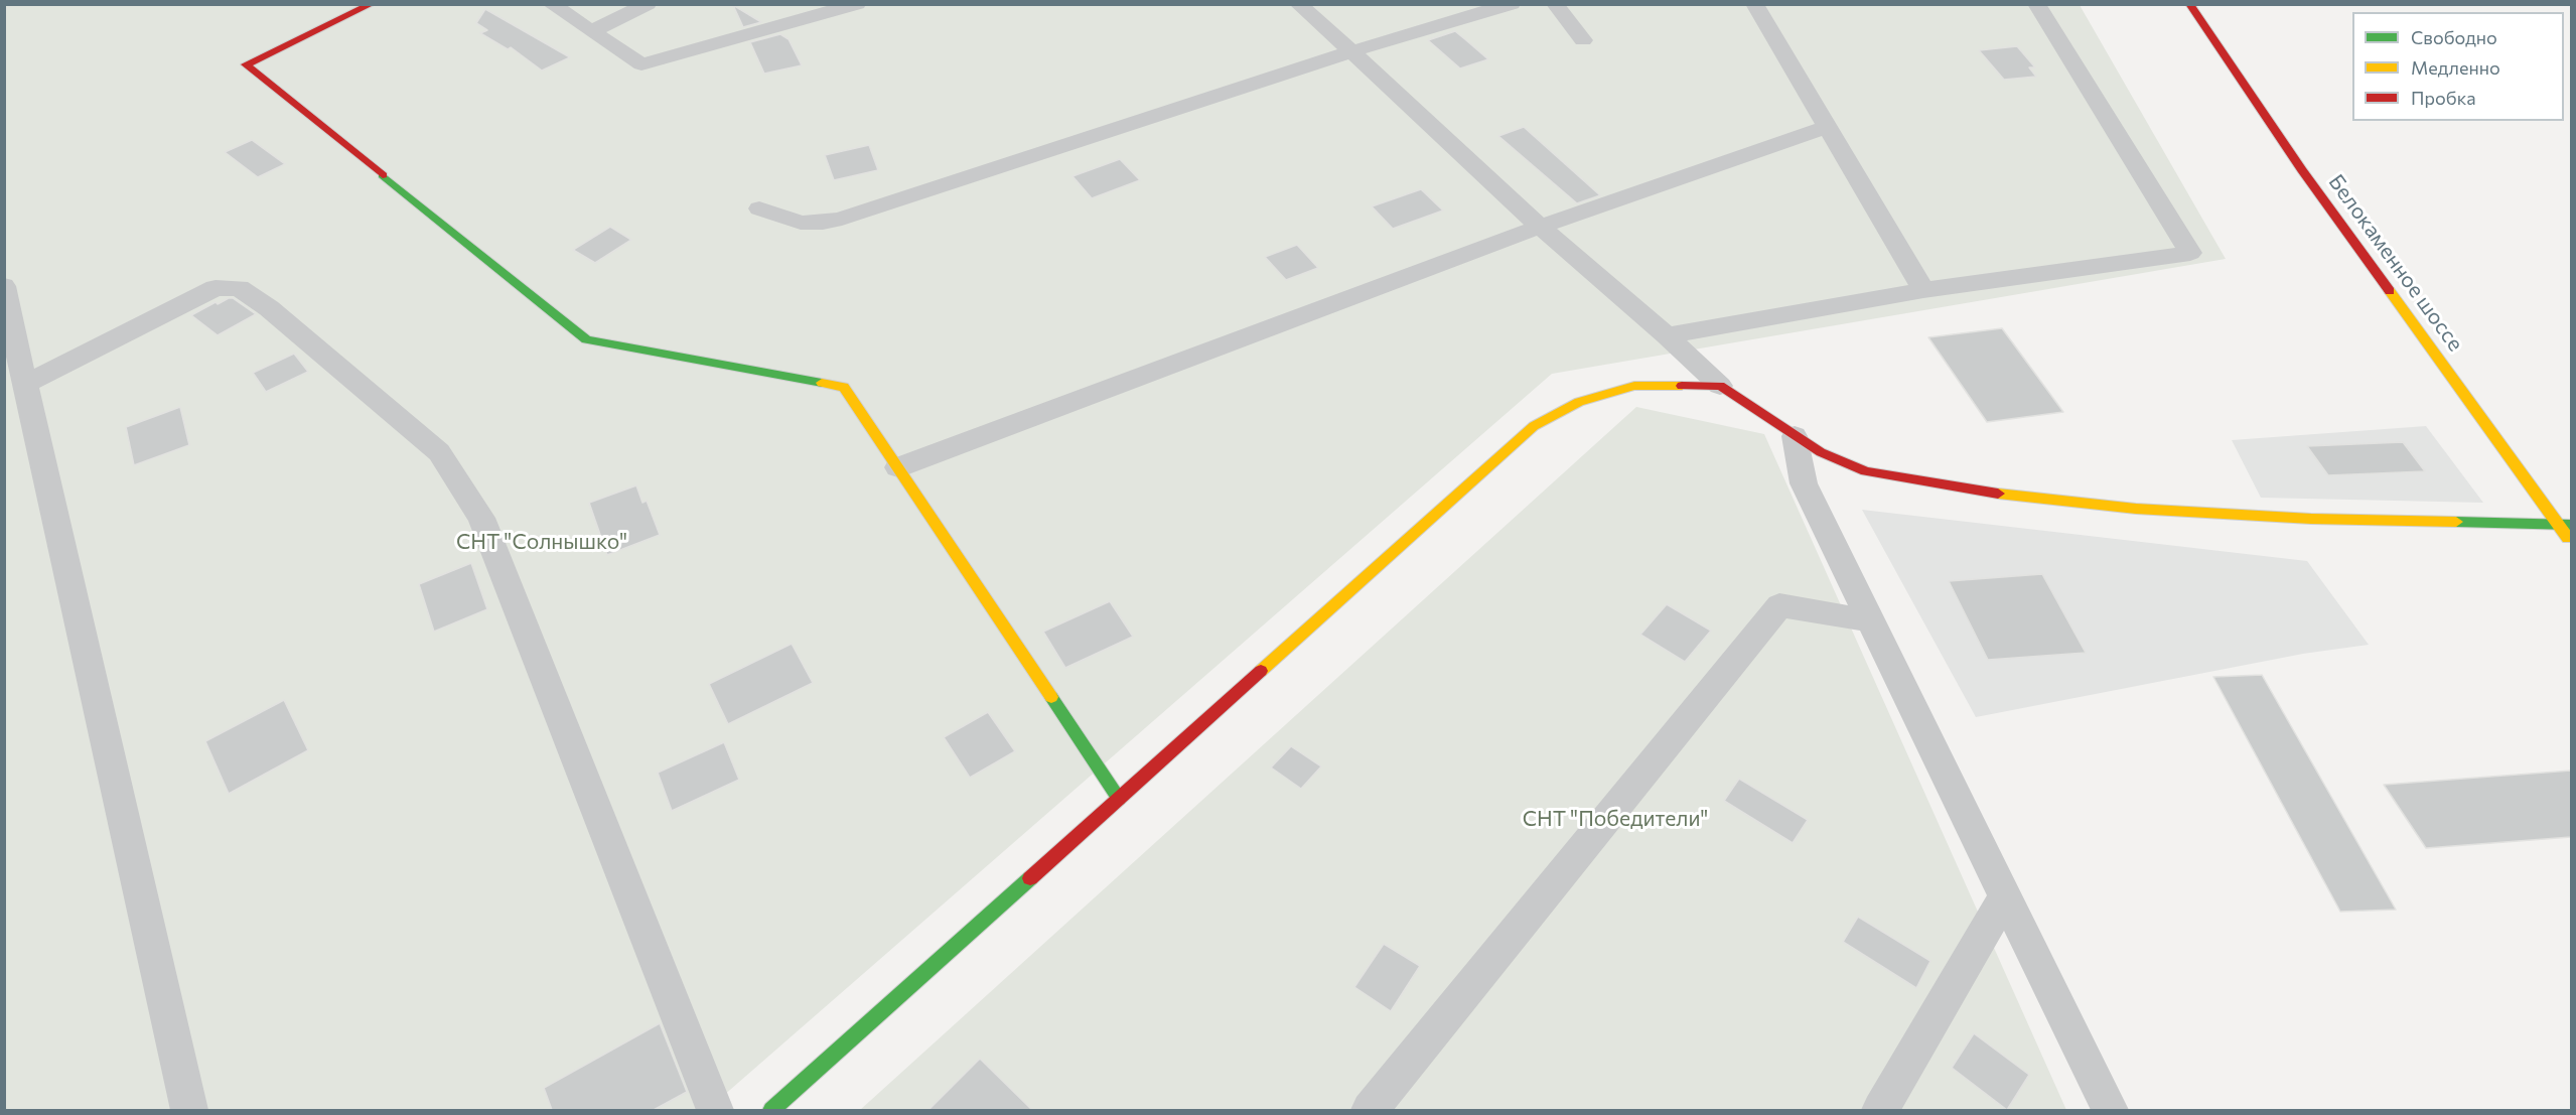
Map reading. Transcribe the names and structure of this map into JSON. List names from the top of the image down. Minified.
{"streets":{"street":["Белокаменное шоссе"]},"parks":["СНТ \"Солнышко\"","СНТ \"Победители\""],"legend":["Свободно","Медленно","Пробка"]}
